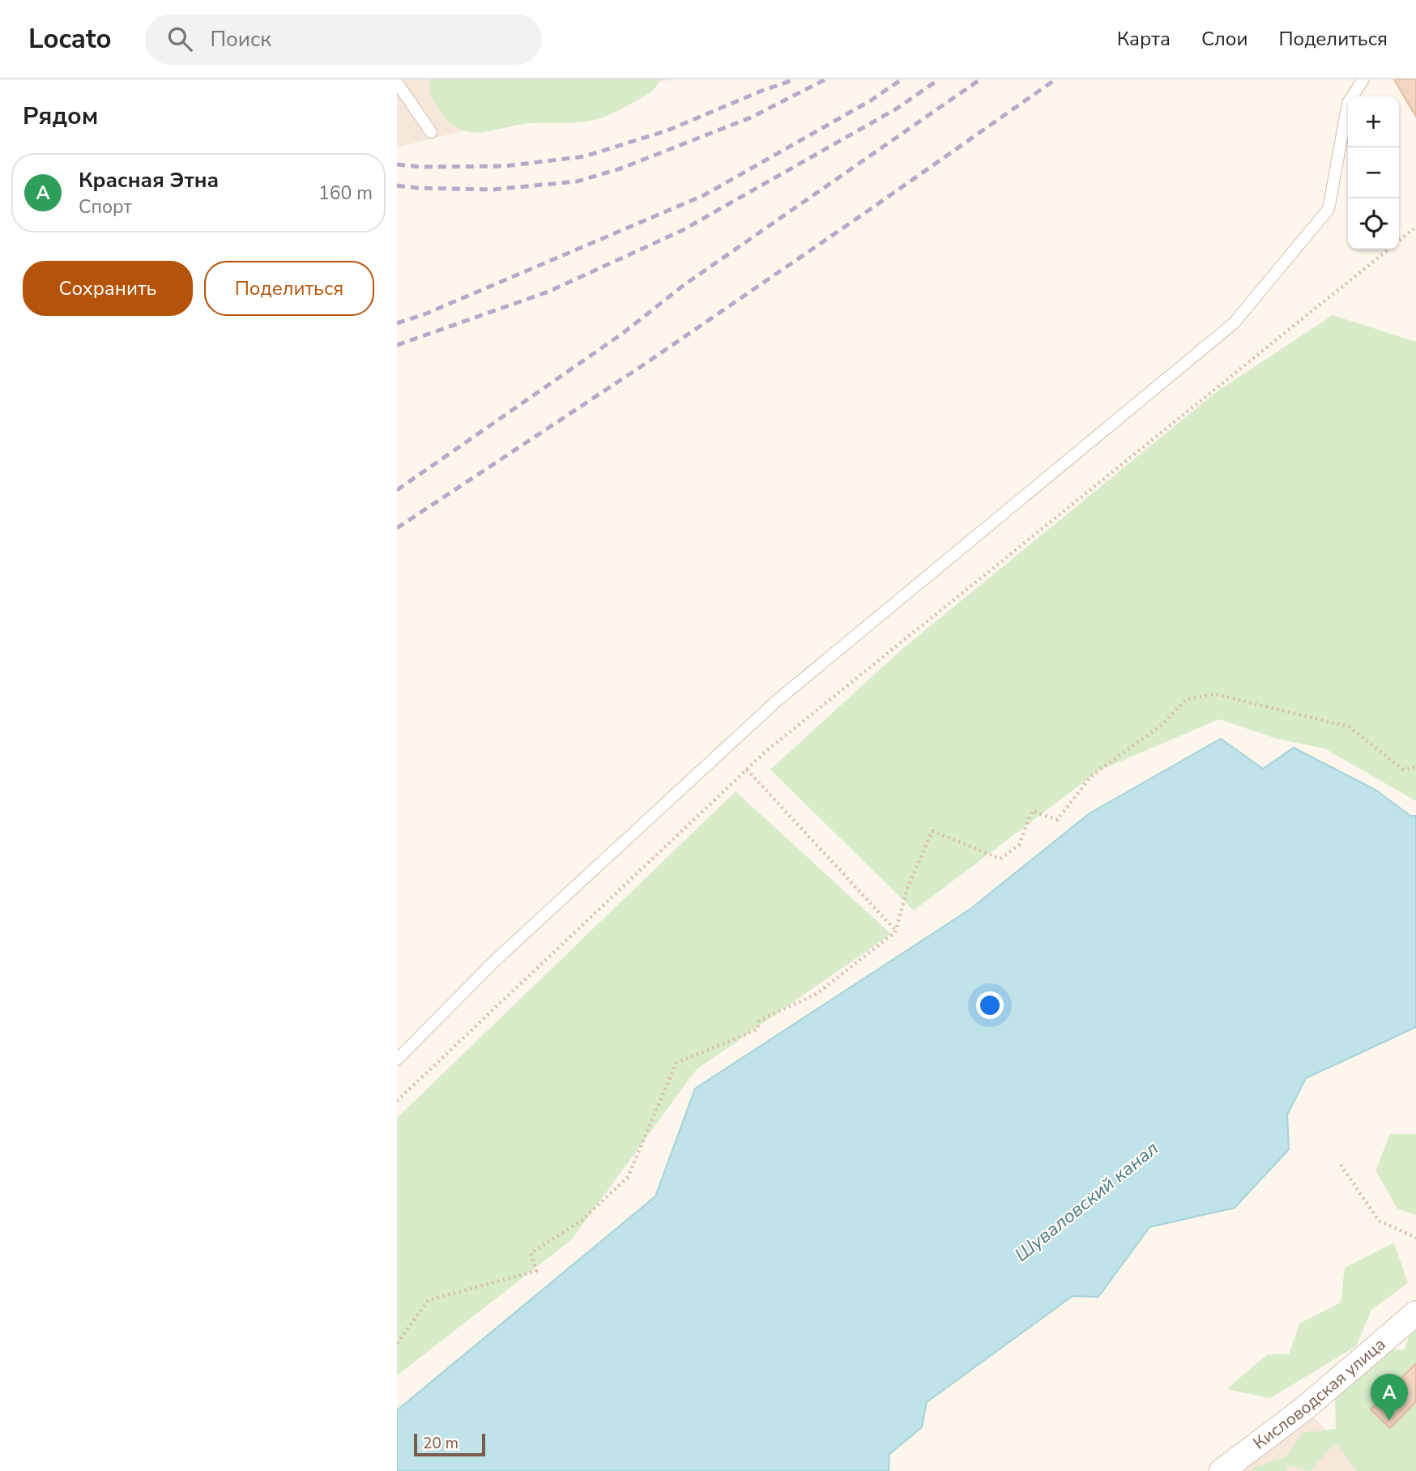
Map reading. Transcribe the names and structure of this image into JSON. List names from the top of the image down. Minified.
{"streets":{"street":["Кисловодская улица"]},"water":["Шуваловский канал"],"scale_bar":"20 m","page":{"header":"Locato","search":"Поиск","nav":["Карта","Слои","Поделиться"],"heading":"Рядом","map_buttons":["+","−"],"list":[{"mark":"A","name":"Красная Этна","note":"Спорт","value":"160 m"}],"buttons":["Сохранить","Поделиться"],"pins":"A","scale":"20 m"}}
